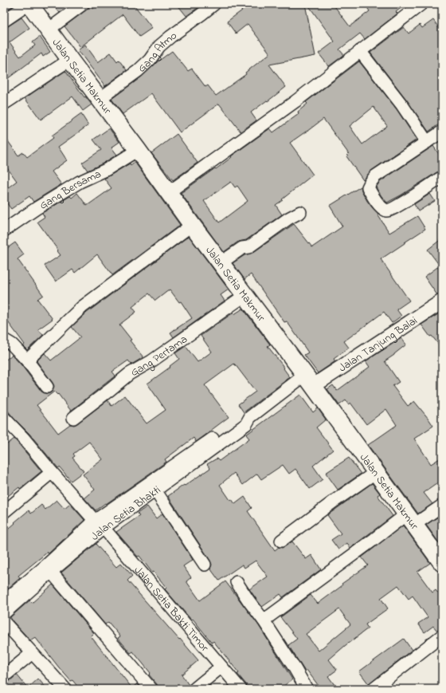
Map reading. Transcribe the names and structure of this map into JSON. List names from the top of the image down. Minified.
{"streets":{"main road":["Jalan Setia Makmur"],"street":["Gang Atmo","Gang Bersama","Jalan Tanjung Balai","Gang Pertama","Jalan Setia Bhakti","Jalan Setia Bakti Timor"]},"crossings":[["Gang Atmo","Jalan Setia Makmur"],["Jalan Setia Makmur","Gang Bersama"],["Jalan Setia Makmur","Jalan Tanjung Balai"],["Jalan Setia Makmur","Gang Pertama"],["Jalan Setia Makmur","Jalan Setia Bhakti"],["Jalan Tanjung Balai","Jalan Setia Bhakti"],["Jalan Setia Bhakti","Jalan Setia Bakti Timor"]]}
